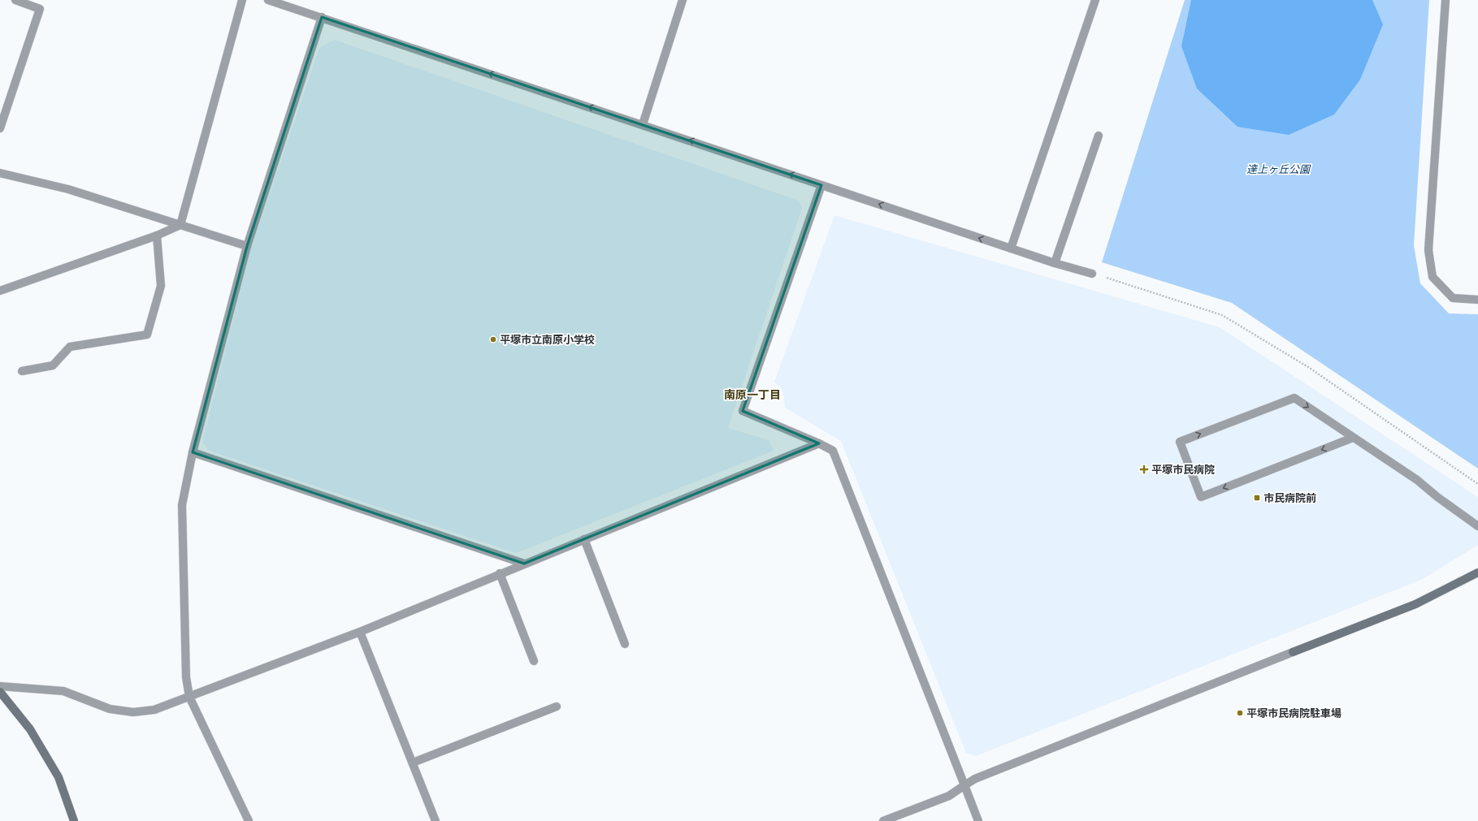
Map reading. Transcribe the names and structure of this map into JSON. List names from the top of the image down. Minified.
{"districts":["南原一丁目"],"parks":["達上ヶ丘公園"],"places":{"other":["平塚市立南原小学校","平塚市民病院駐車場"],"health":["平塚市民病院"],"transit":["市民病院前"]}}
